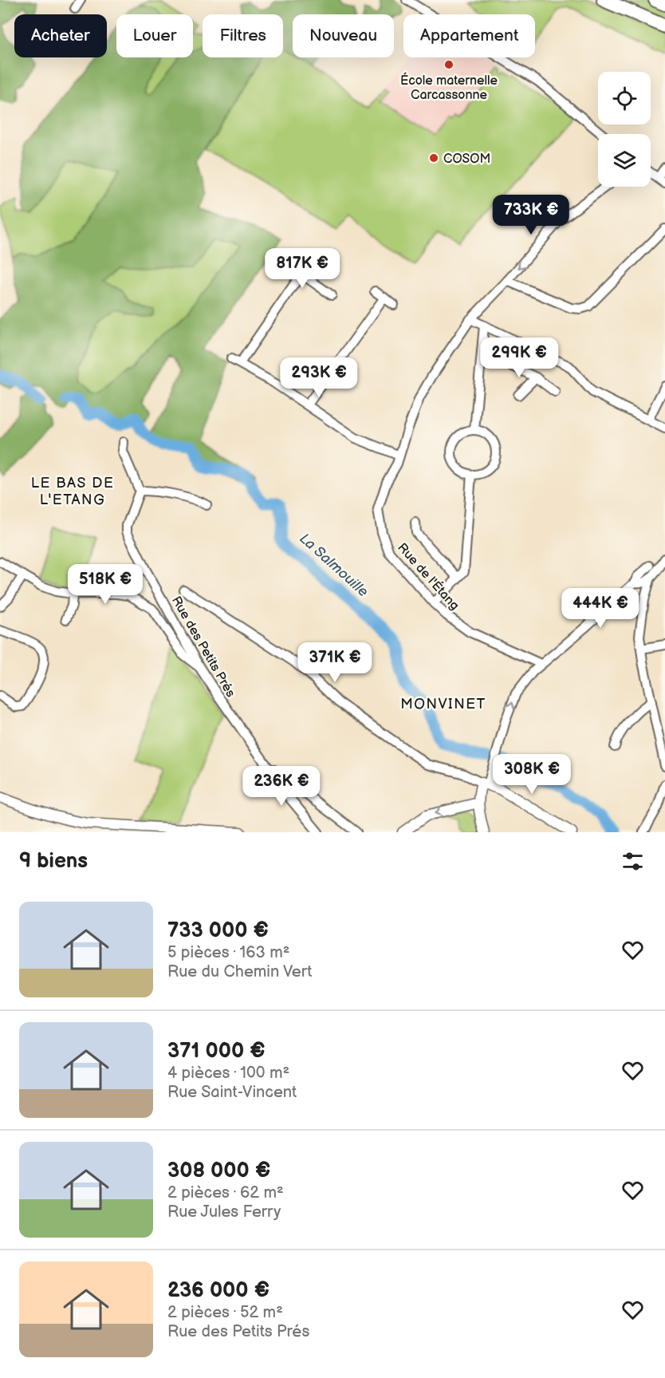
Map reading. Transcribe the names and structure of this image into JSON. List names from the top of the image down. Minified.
{"streets":{"street":["Rue de l'Étang","Rue des Petits Prés"]},"districts":["LE BAS DE L'ETANG","MONVINET"],"water":["La Salmouille"],"places":["École maternelle Carcassonne","COSOM"],"page":{"chip":["Acheter","Louer","Filtres","Nouveau","Appartement"],"price":["733K €","817K €","299K €","293K €","518K €","444K €","371K €","308K €","236K €"],"heading":"9 biens","list":[{"name":"733 000 €","note":"5 pièces · 163 m² · Rue du Chemin Vert"},{"name":"371 000 €","note":"4 pièces · 100 m² · Rue Saint-Vincent"},{"name":"308 000 €","note":"2 pièces · 62 m² · Rue Jules Ferry"},{"name":"236 000 €","note":"2 pièces · 52 m² · Rue des Petits Prés"}]}}
